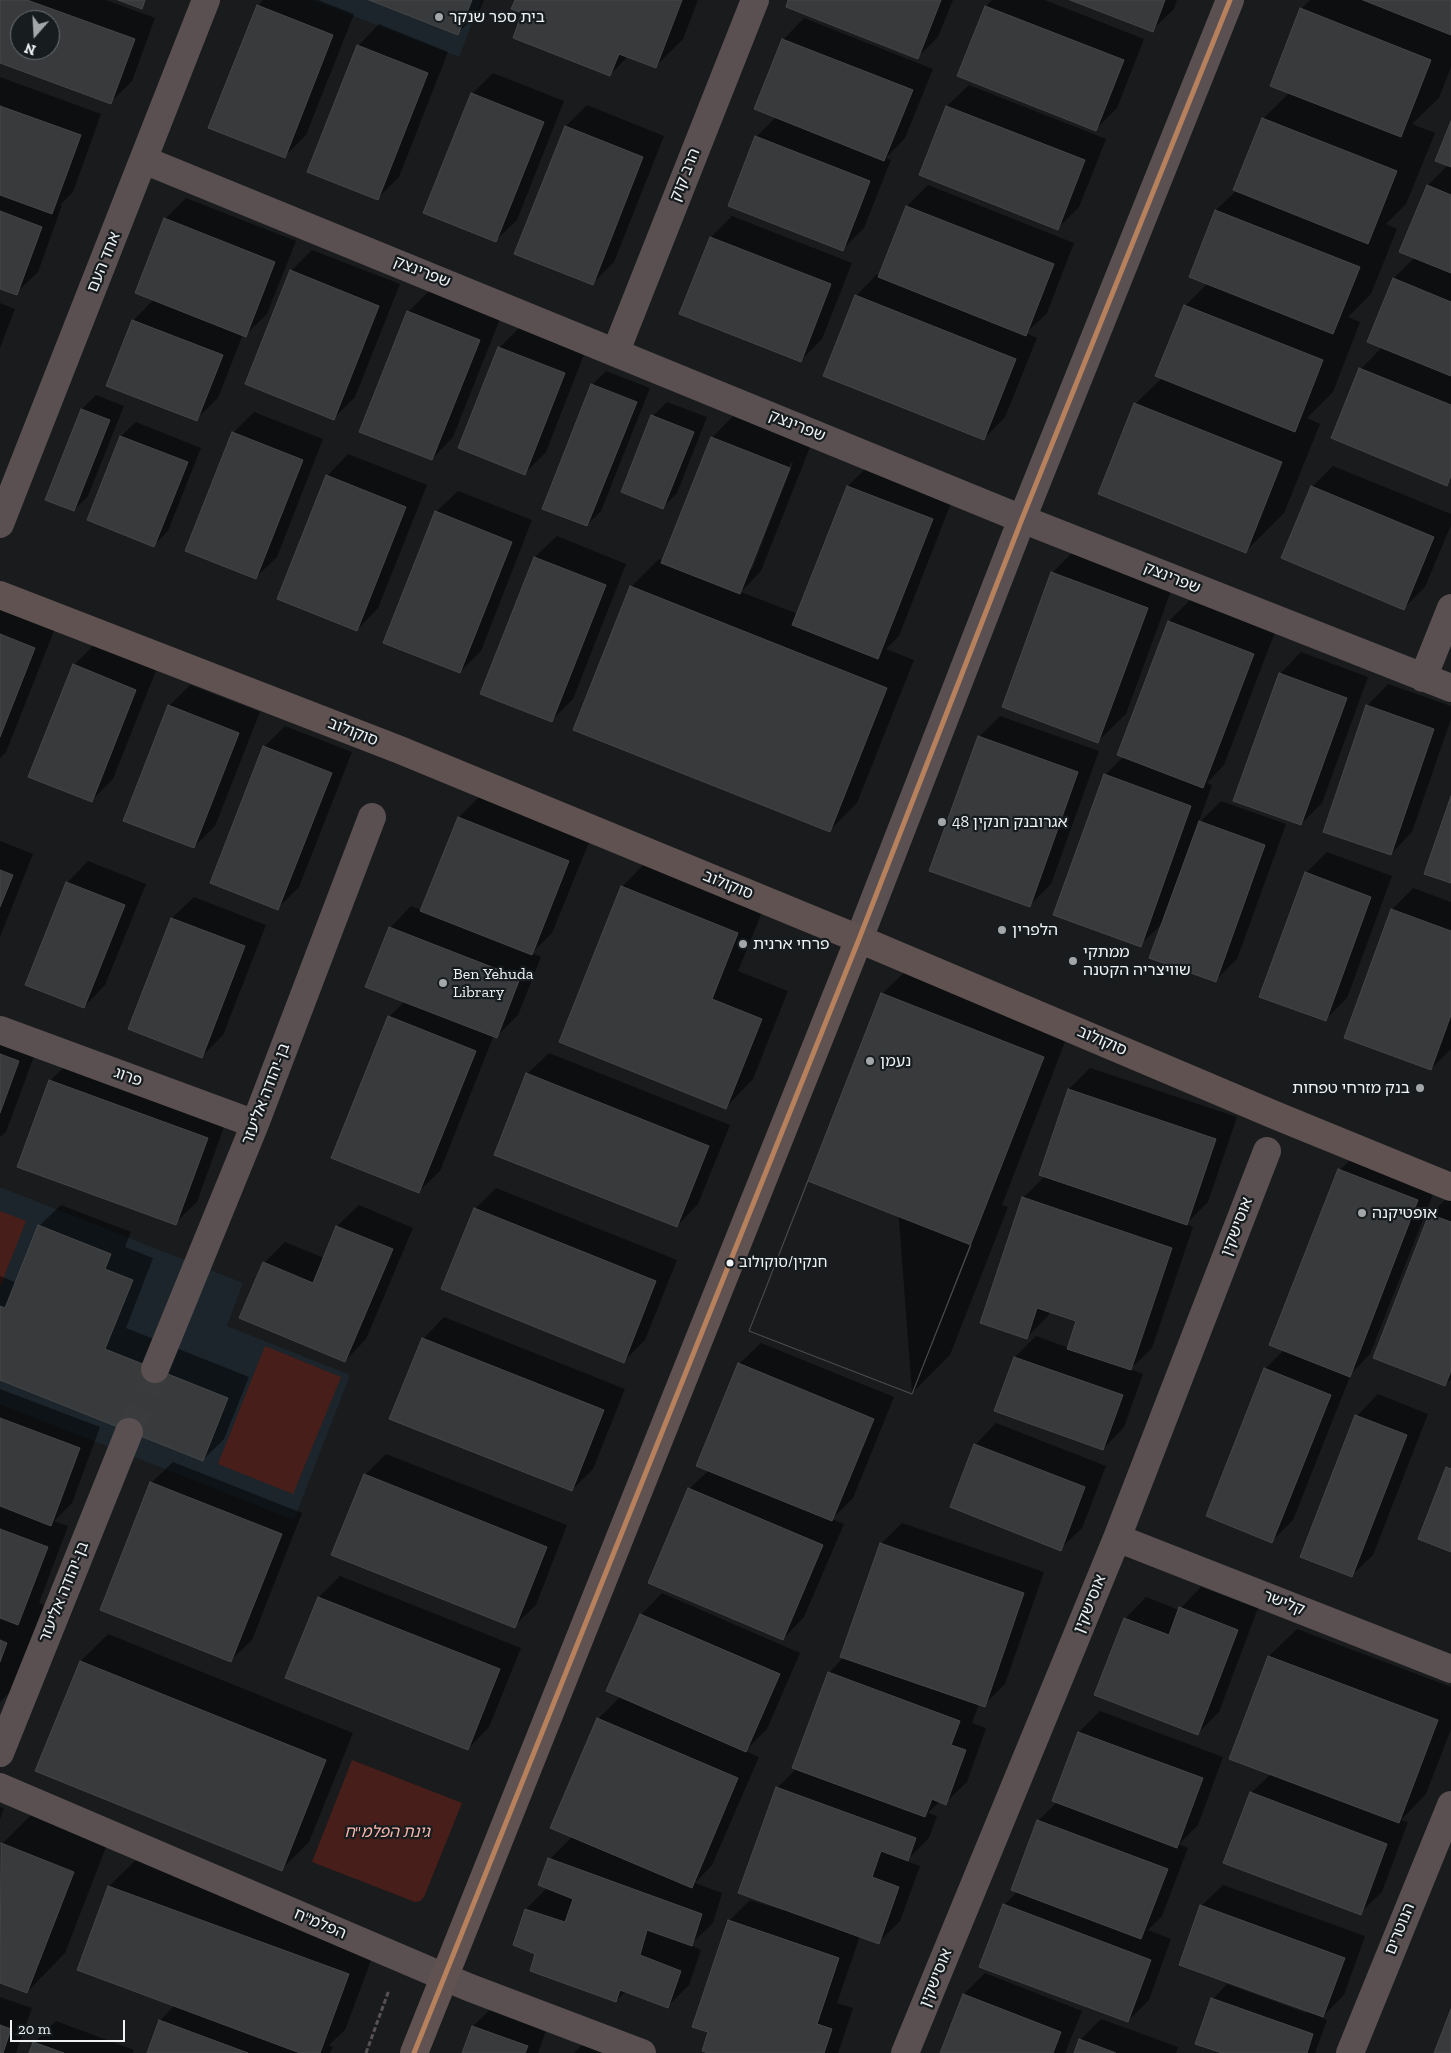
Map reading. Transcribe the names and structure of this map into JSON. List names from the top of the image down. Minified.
{"streets":{"street":["הרב קוק","אחד העם","שפרינצק","סוקולוב","פרוג","בן-יהודה אליעזר","אוסישקין","קלישר","הפלמ\"ח","הנוטרים"]},"crossings":[["הרב קוק","שפרינצק"],["אחד העם","שפרינצק"],["פרוג","בן-יהודה אליעזר"],["אוסישקין","קלישר"]],"parks":["גינת הפלמ\"ח"],"places":["בית ספר שנקר","אגרובנק חנקין 48","הלפרין","פרחי ארנית","ממתקי שוויצריה הקטנה","Ben Yehuda Library","נעמן","בנק מזרחי טפחות","אופטיקנה","חנקין/סוקולוב"],"scale_bar":"20 m","north":"bottom"}
